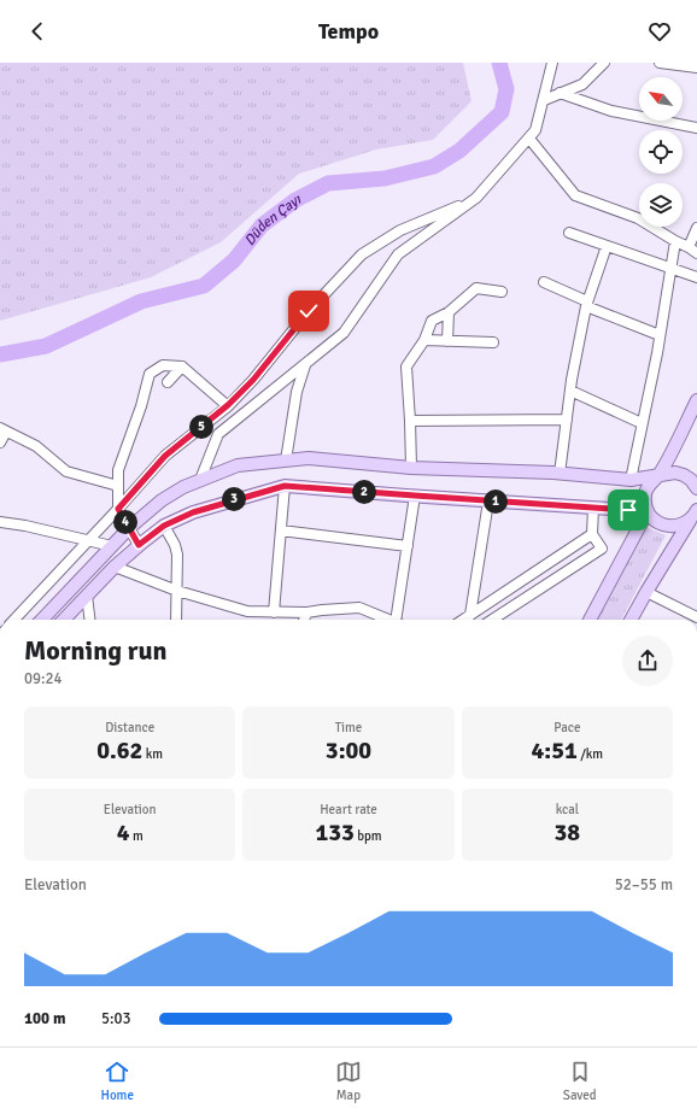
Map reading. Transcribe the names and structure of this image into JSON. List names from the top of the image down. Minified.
{"water":["Düden Çayı"],"north":"top left","page":{"header":"Tempo","pins":["5","2","3","1","4"],"heading":["Morning run","09:24"],"stats":[["Distance","0.62 km"],["Time","3:00"],["Pace","4:51 /km"],["Elevation","4 m"],["Heart rate","133 bpm"],["kcal","38"]],"chart":["Elevation","52–55 m"],"list":[{"name":"100 m","note":"5:03"}],"tabs":["Home","Map","Saved"]}}
